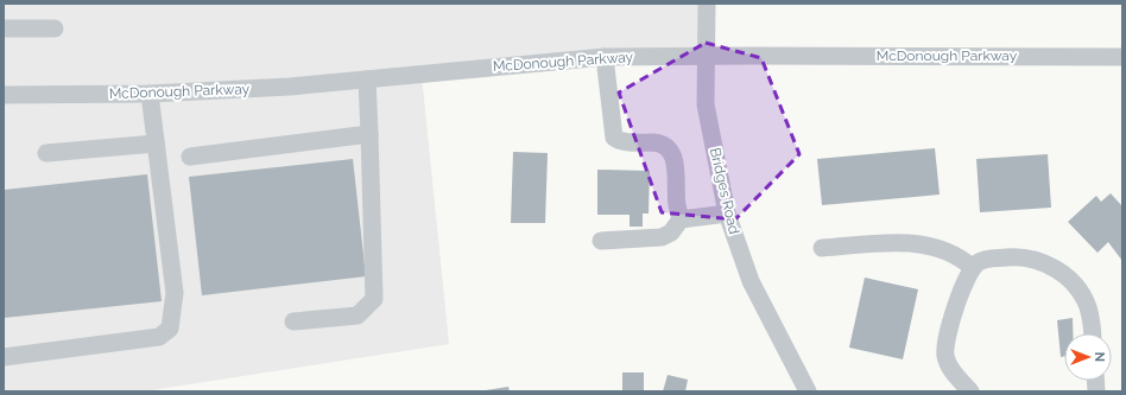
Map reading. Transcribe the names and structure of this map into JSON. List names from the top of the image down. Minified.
{"streets":{"street":["McDonough Parkway","Bridges Road"]},"crossings":[["McDonough Parkway","Bridges Road"]],"north":"right"}
